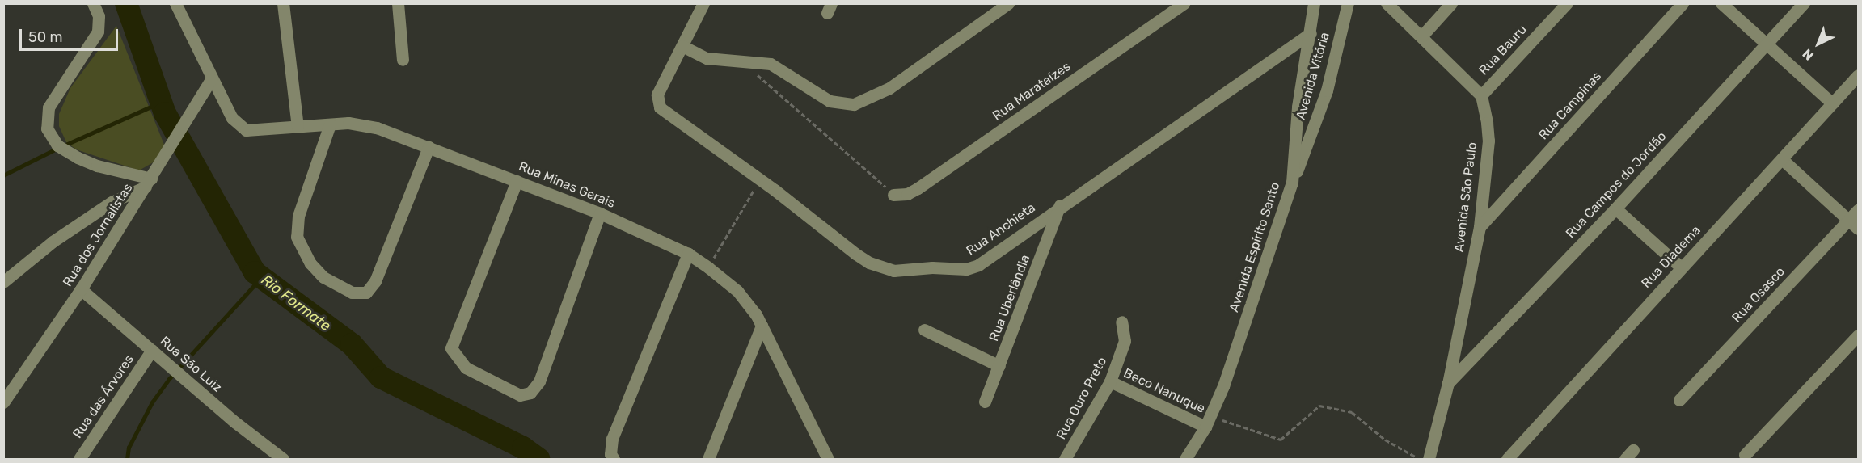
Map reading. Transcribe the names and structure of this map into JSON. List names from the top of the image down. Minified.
{"streets":{"street":["Rua Bauru","Avenida Vitória","Rua Marataízes","Rua Campinas","Rua Minas Gerais","Rua Campos do Jordão","Avenida São Paulo","Rua Anchieta","Rua dos Jornalistas","Avenida Espírito Santo","Rua Diadema","Rua Osasco","Rua Uberlândia","Rua São Luiz","Beco Nanuque","Rua das Árvores","Rua Ouro Preto"]},"crossings":[["Rua Bauru","Avenida São Paulo"],["Avenida Vitória","Avenida Espírito Santo"],["Rua Campinas","Avenida São Paulo"],["Rua Minas Gerais","Rua dos Jornalistas"],["Rua Campos do Jordão","Avenida São Paulo"],["Rua Anchieta","Avenida Espírito Santo"],["Rua Anchieta","Rua Uberlândia"],["Rua dos Jornalistas","Rua São Luiz"],["Avenida Espírito Santo","Beco Nanuque"],["Rua São Luiz","Rua das Árvores"],["Beco Nanuque","Rua Ouro Preto"]],"water":["Rio Formate"],"scale_bar":"50 m","north":"bottom left"}
